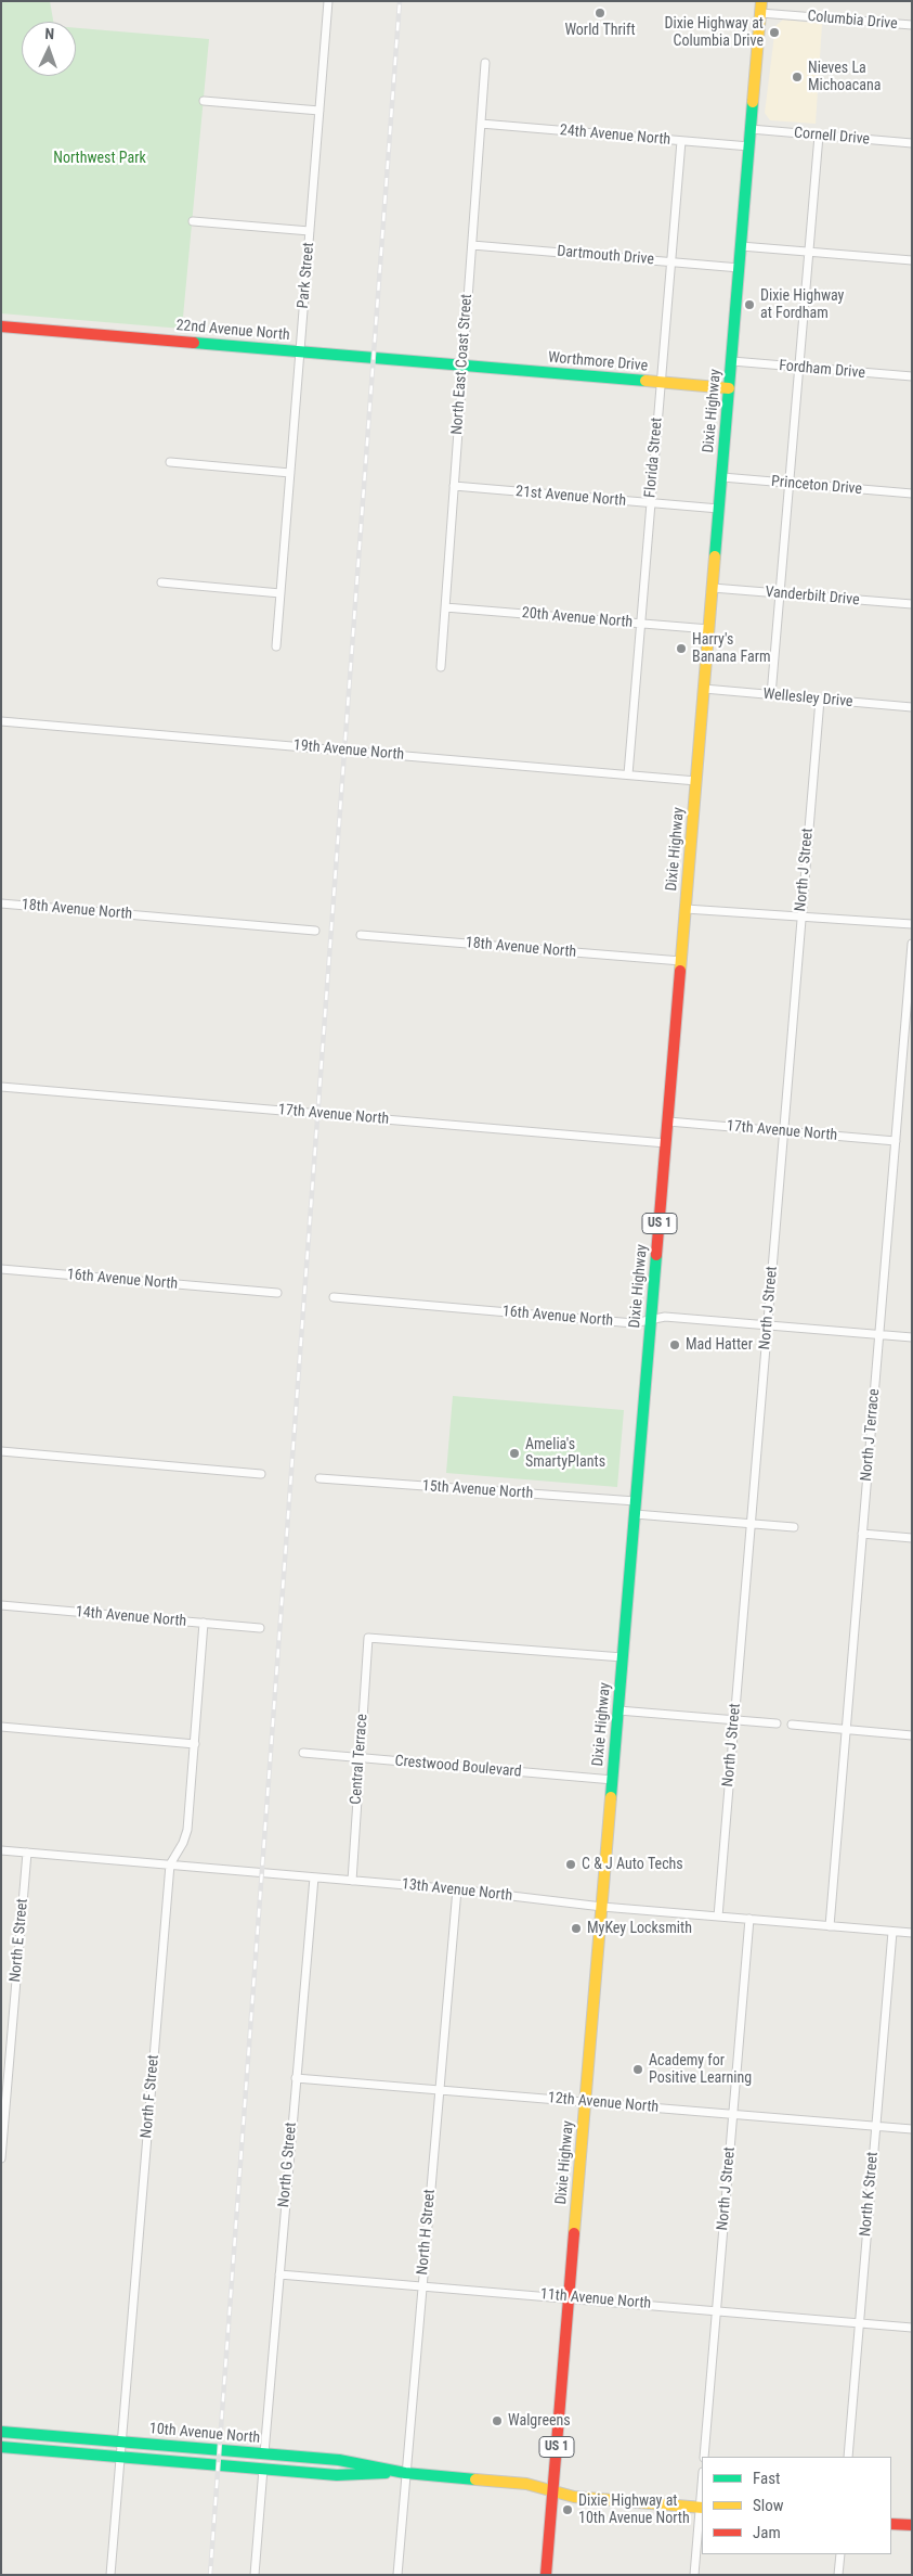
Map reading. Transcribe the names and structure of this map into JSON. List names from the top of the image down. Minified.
{"streets":{"main road":["22nd Avenue North","Worthmore Drive","Dixie Highway","US 1","10th Avenue North"],"street":["Columbia Drive","24th Avenue North","Cornell Drive","Dartmouth Drive","Park Street","North East Coast Street","Fordham Drive","Florida Street","Princeton Drive","21st Avenue North","Vanderbilt Drive","20th Avenue North","Wellesley Drive","19th Avenue North","North J Street","18th Avenue North","17th Avenue North","16th Avenue North","North J Terrace","15th Avenue North","14th Avenue North","Central Terrace","Crestwood Boulevard","13th Avenue North","North E Street","North F Street","12th Avenue North","North G Street","North K Street","North H Street","11th Avenue North"]},"crossings":[["Columbia Drive","Dixie Highway"],["24th Avenue North","North East Coast Street"],["24th Avenue North","Dixie Highway"],["24th Avenue North","Florida Street"],["Cornell Drive","Dixie Highway"],["Dartmouth Drive","North East Coast Street"],["Dartmouth Drive","Dixie Highway"],["Dartmouth Drive","Florida Street"],["Park Street","22nd Avenue North"],["22nd Avenue North","Worthmore Drive"],["22nd Avenue North","North East Coast Street"],["Worthmore Drive","North East Coast Street"],["Worthmore Drive","Dixie Highway"],["Worthmore Drive","Florida Street"],["North East Coast Street","21st Avenue North"],["North East Coast Street","20th Avenue North"],["Fordham Drive","Dixie Highway"],["Dixie Highway","Princeton Drive"],["Dixie Highway","21st Avenue North"],["Dixie Highway","Vanderbilt Drive"],["Dixie Highway","20th Avenue North"],["Dixie Highway","Wellesley Drive"],["Dixie Highway","19th Avenue North"],["Dixie Highway","18th Avenue North"],["Dixie Highway","17th Avenue North"],["Dixie Highway","16th Avenue North"],["Dixie Highway","15th Avenue North"],["Dixie Highway","Central Terrace"],["Dixie Highway","Crestwood Boulevard"],["Dixie Highway","13th Avenue North"],["Dixie Highway","12th Avenue North"],["Dixie Highway","11th Avenue North"],["Dixie Highway","10th Avenue North"],["Florida Street","21st Avenue North"],["Florida Street","20th Avenue North"],["Florida Street","19th Avenue North"],["Wellesley Drive","North J Street"],["North J Street","17th Avenue North"],["North J Street","16th Avenue North"],["North J Street","13th Avenue North"],["North J Street","12th Avenue North"],["North J Street","11th Avenue North"],["17th Avenue North","North J Terrace"],["16th Avenue North","North J Terrace"],["North J Terrace","13th Avenue North"],["14th Avenue North","North F Street"],["Central Terrace","Crestwood Boulevard"],["Central Terrace","13th Avenue North"],["13th Avenue North","North E Street"],["13th Avenue North","North F Street"],["13th Avenue North","North G Street"],["13th Avenue North","North K Street"],["13th Avenue North","North H Street"],["North F Street","10th Avenue North"],["12th Avenue North","North G Street"],["12th Avenue North","North K Street"],["12th Avenue North","North H Street"],["North G Street","11th Avenue North"],["North G Street","10th Avenue North"],["North K Street","11th Avenue North"],["North H Street","11th Avenue North"],["North H Street","10th Avenue North"]],"parks":["Northwest Park"],"places":["World Thrift","Dixie Highway at Columbia Drive","Nieves La Michoacana","Dixie Highway at Fordham","Harry's Banana Farm","Mad Hatter","Amelia's SmartyPlants","C & J Auto Techs","MyKey Locksmith","Academy for Positive Learning","Walgreens","Dixie Highway at 10th Avenue North"],"legend":["Fast","Slow","Jam"],"north":"top"}
